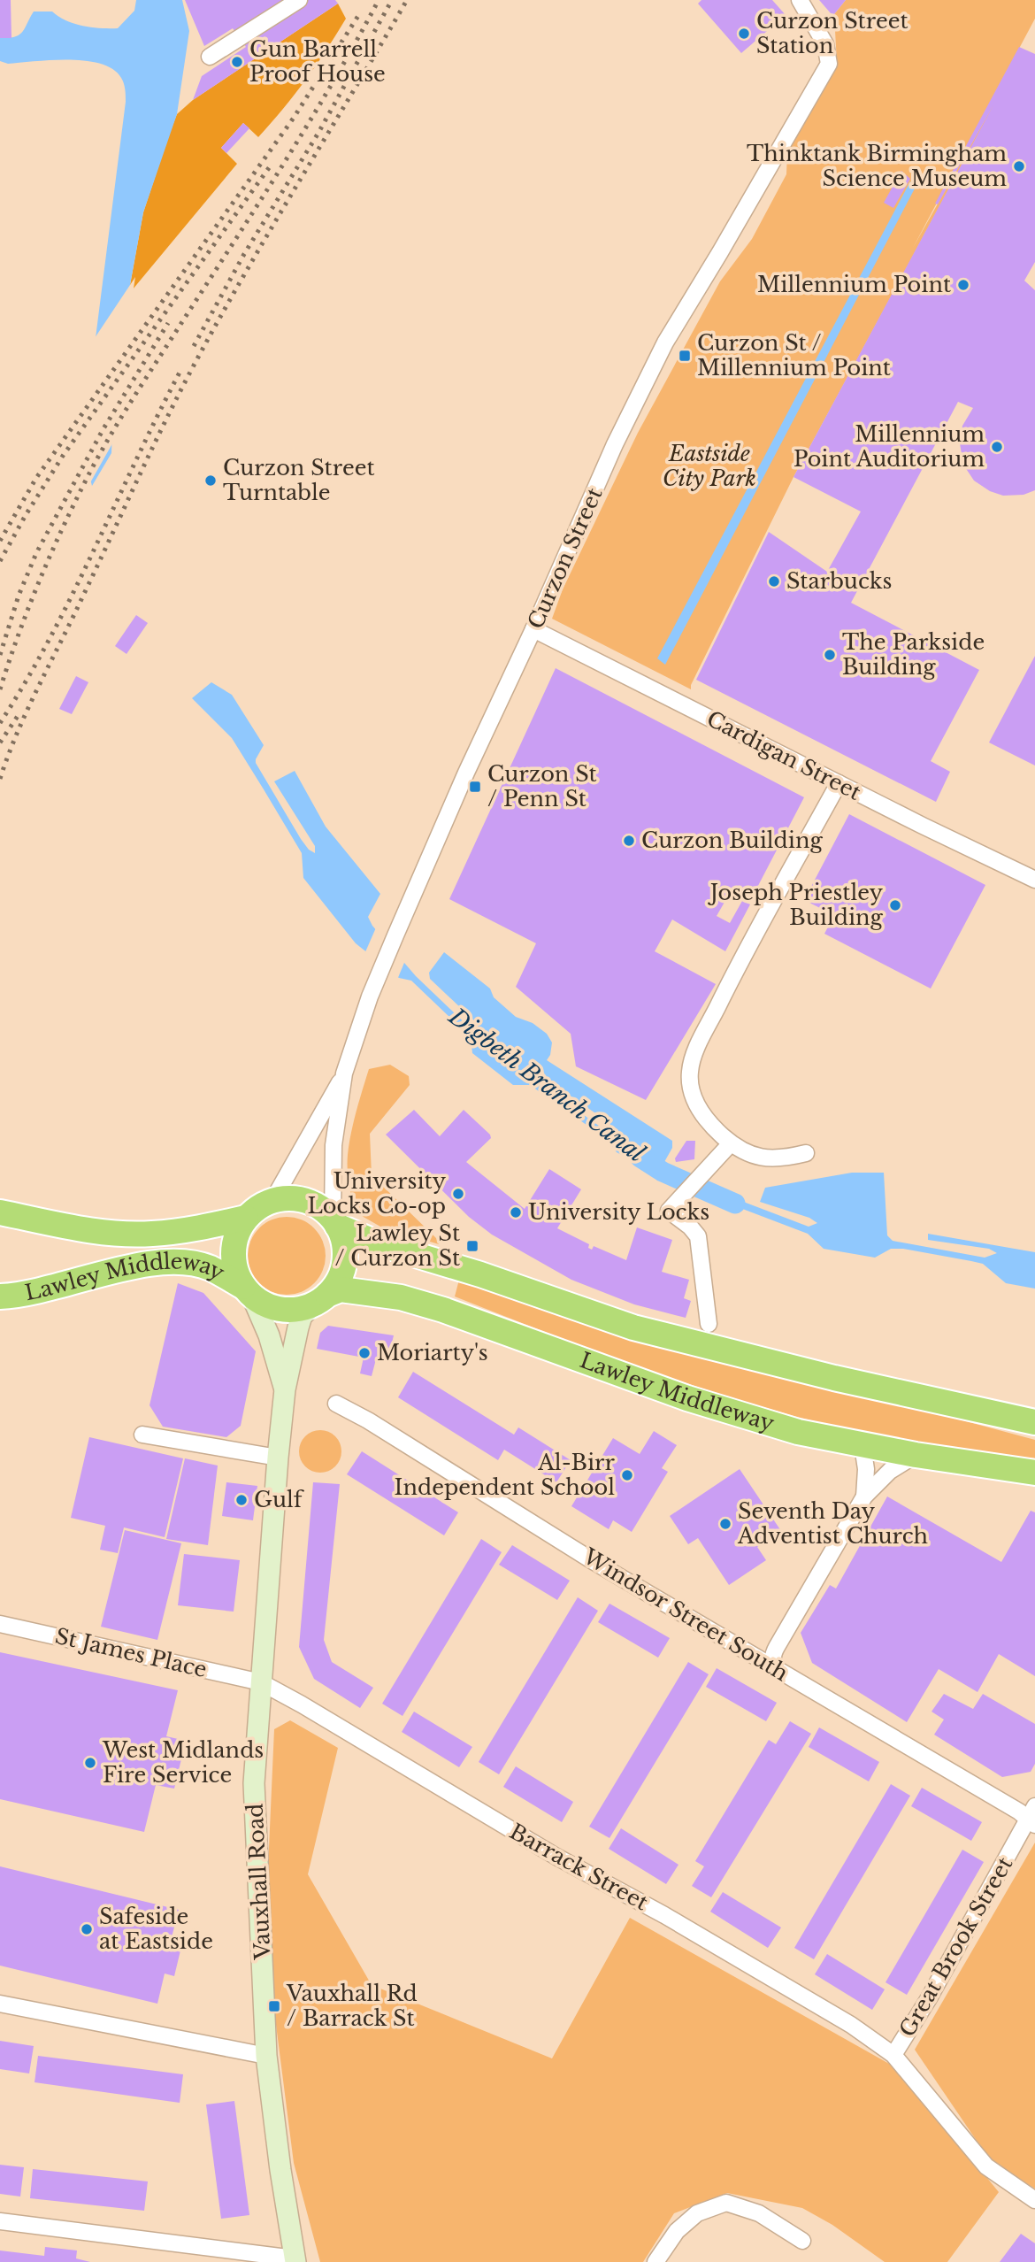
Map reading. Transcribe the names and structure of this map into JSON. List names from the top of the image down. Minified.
{"streets":{"highway":["Lawley Middleway"],"main road":["Vauxhall Road"],"street":["Curzon Street","Cardigan Street","Windsor Street South","St James Place","Barrack Street","Great Brook Street"]},"crossings":[["Curzon Street","Cardigan Street"],["Curzon Street","Lawley Middleway"],["Curzon Street","Vauxhall Road"],["Lawley Middleway","Vauxhall Road"],["Windsor Street South","Great Brook Street"],["St James Place","Barrack Street"],["St James Place","Vauxhall Road"],["Barrack Street","Vauxhall Road"],["Barrack Street","Great Brook Street"]],"water":["Digbeth Branch Canal"],"parks":["Eastside City Park"],"places":{"other":["Curzon Street Station","Gun Barrell Proof House","Thinktank Birmingham Science Museum","Millennium Point","Millennium Point Auditorium","Curzon Street Turntable","Starbucks","The Parkside Building","Curzon Building","Joseph Priestley Building","University Locks Co-op","University Locks","Moriarty's","Al-Birr Independent School","Gulf","Seventh Day Adventist Church","West Midlands Fire Service","Safeside at Eastside"],"transit":["Curzon St / Millennium Point","Curzon St / Penn St","Lawley St / Curzon St","Vauxhall Rd / Barrack St"]}}
